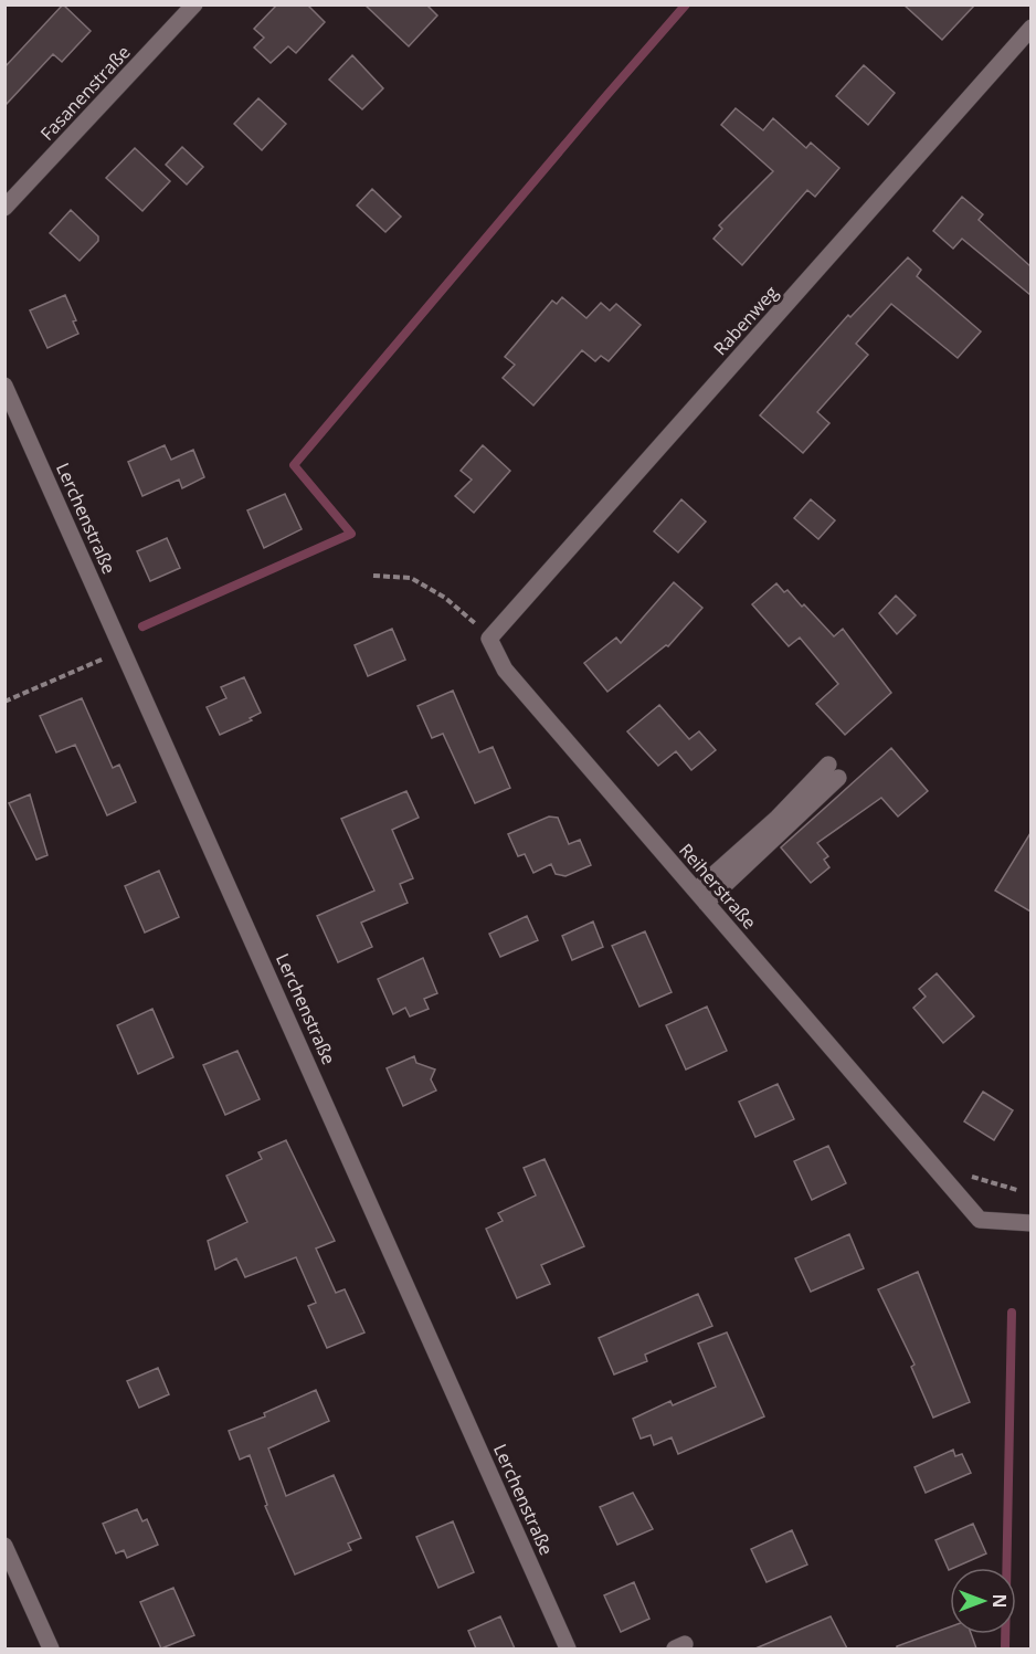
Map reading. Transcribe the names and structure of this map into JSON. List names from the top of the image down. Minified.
{"streets":{"street":["Fasanenstraße","Rabenweg","Lerchenstraße","Reiherstraße"]},"crossings":[["Rabenweg","Reiherstraße"]],"north":"right"}
